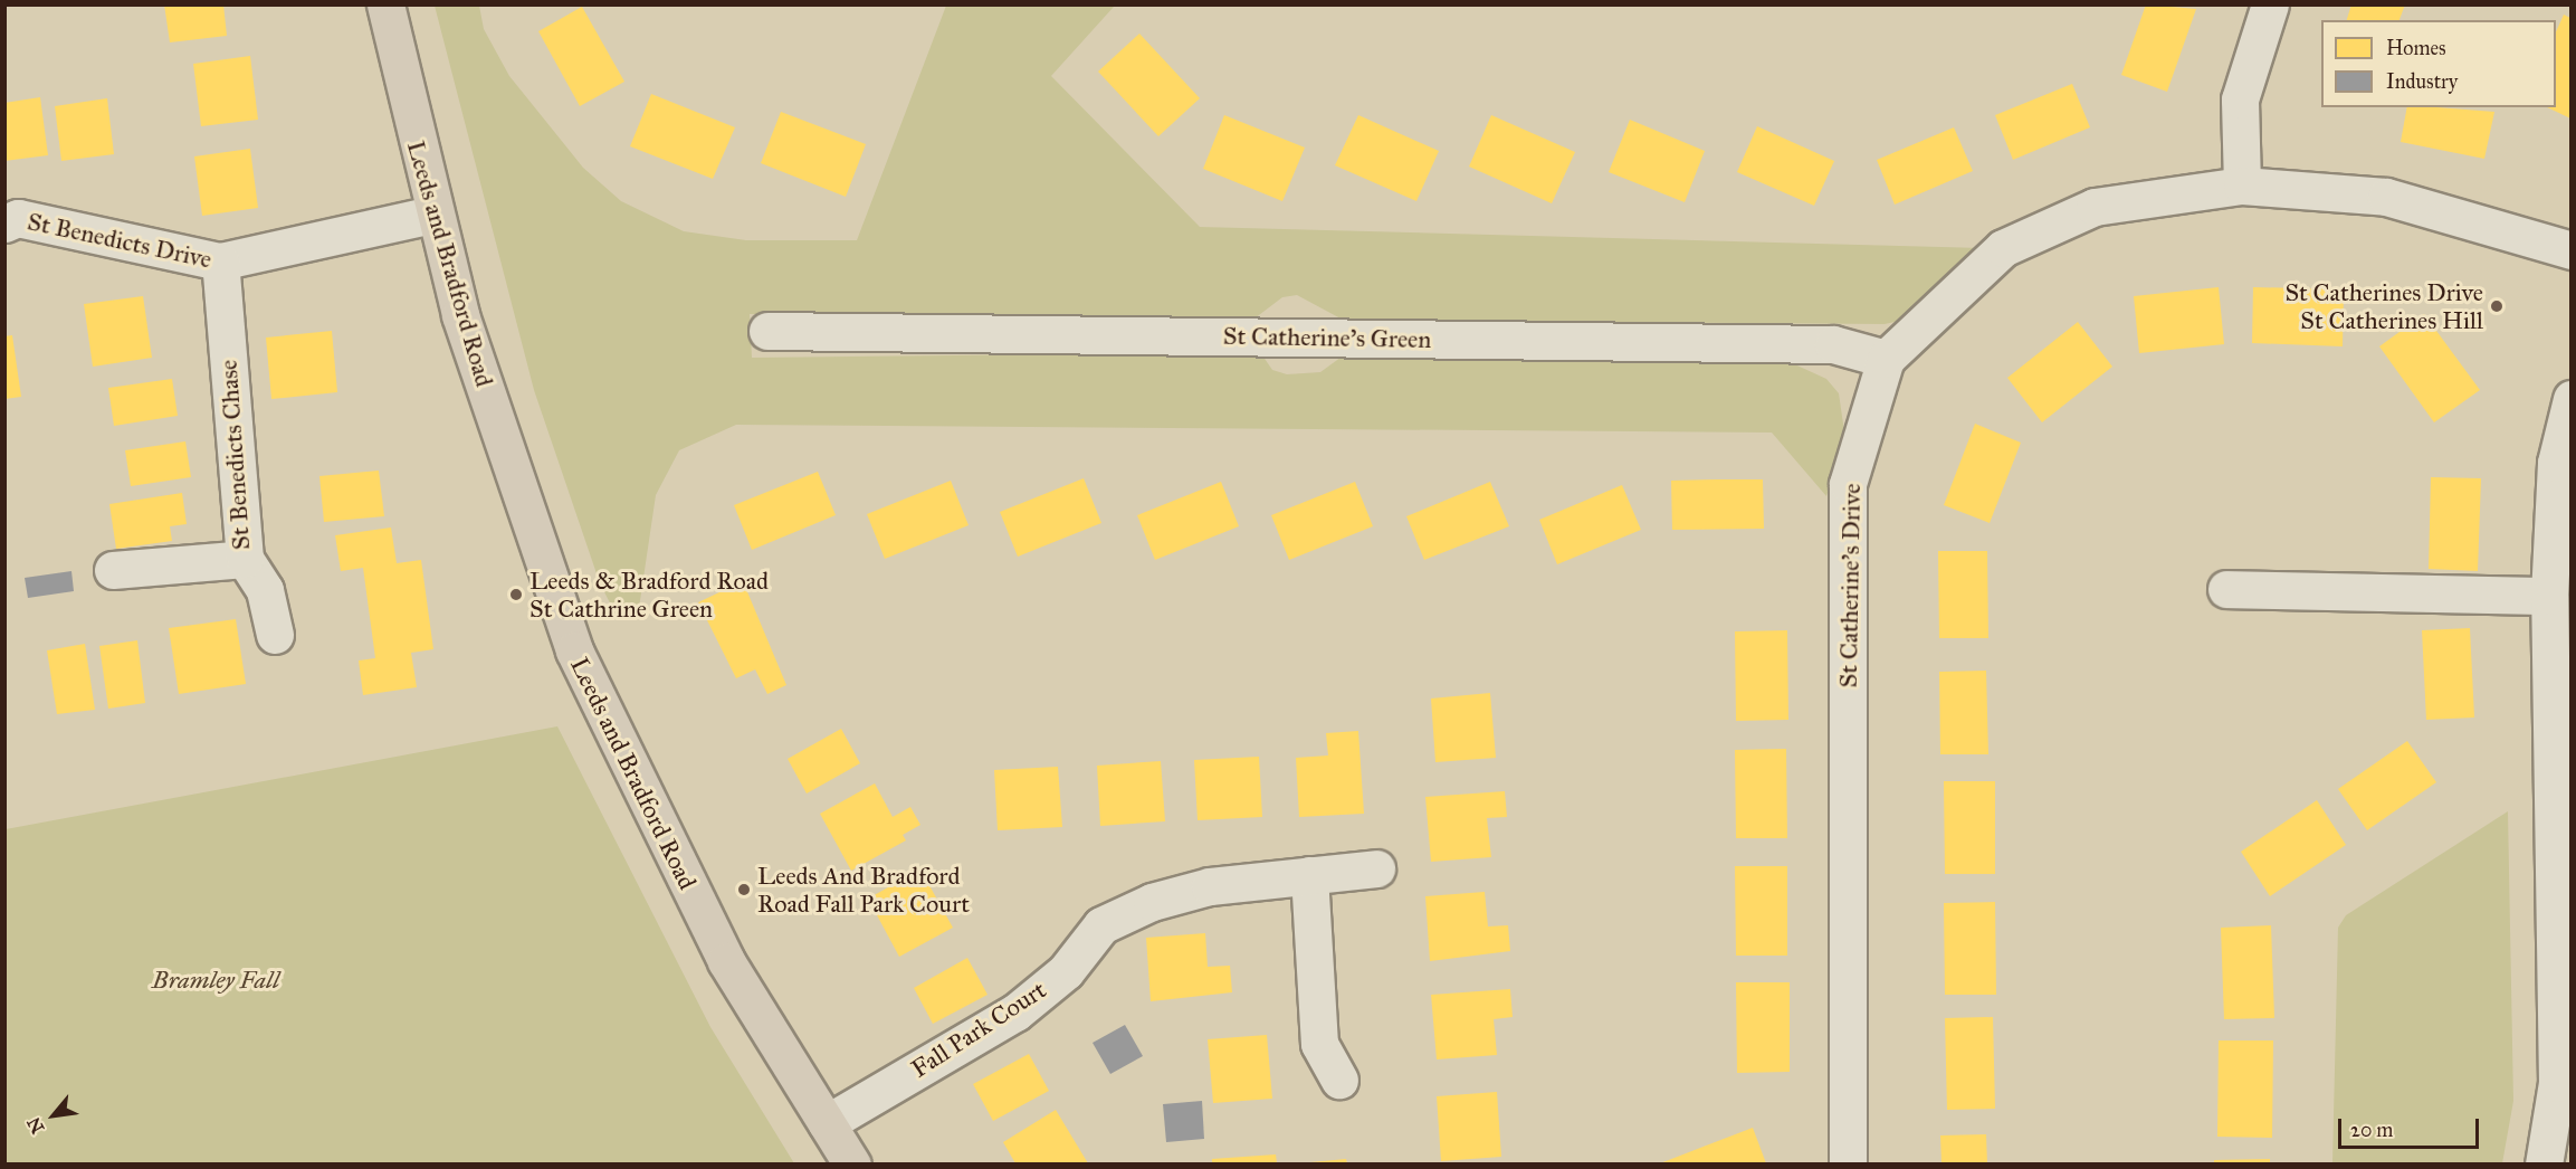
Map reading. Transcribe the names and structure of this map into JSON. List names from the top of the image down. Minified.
{"streets":{"main road":["Leeds and Bradford Road"],"street":["St Benedicts Drive","St Catherine's Green","St Benedicts Chase","St Catherine's Drive","Fall Park Court"]},"crossings":[["St Benedicts Drive","Leeds and Bradford Road"],["St Benedicts Drive","St Benedicts Chase"],["Leeds and Bradford Road","Fall Park Court"],["St Catherine's Green","St Catherine's Drive"]],"parks":["Bramley Fall"],"places":["St Catherines Drive St Catherines Hill","Leeds & Bradford Road St Cathrine Green","Leeds And Bradford Road Fall Park Court"],"legend":["Homes","Industry"],"scale_bar":"20 m","north":"bottom left"}
